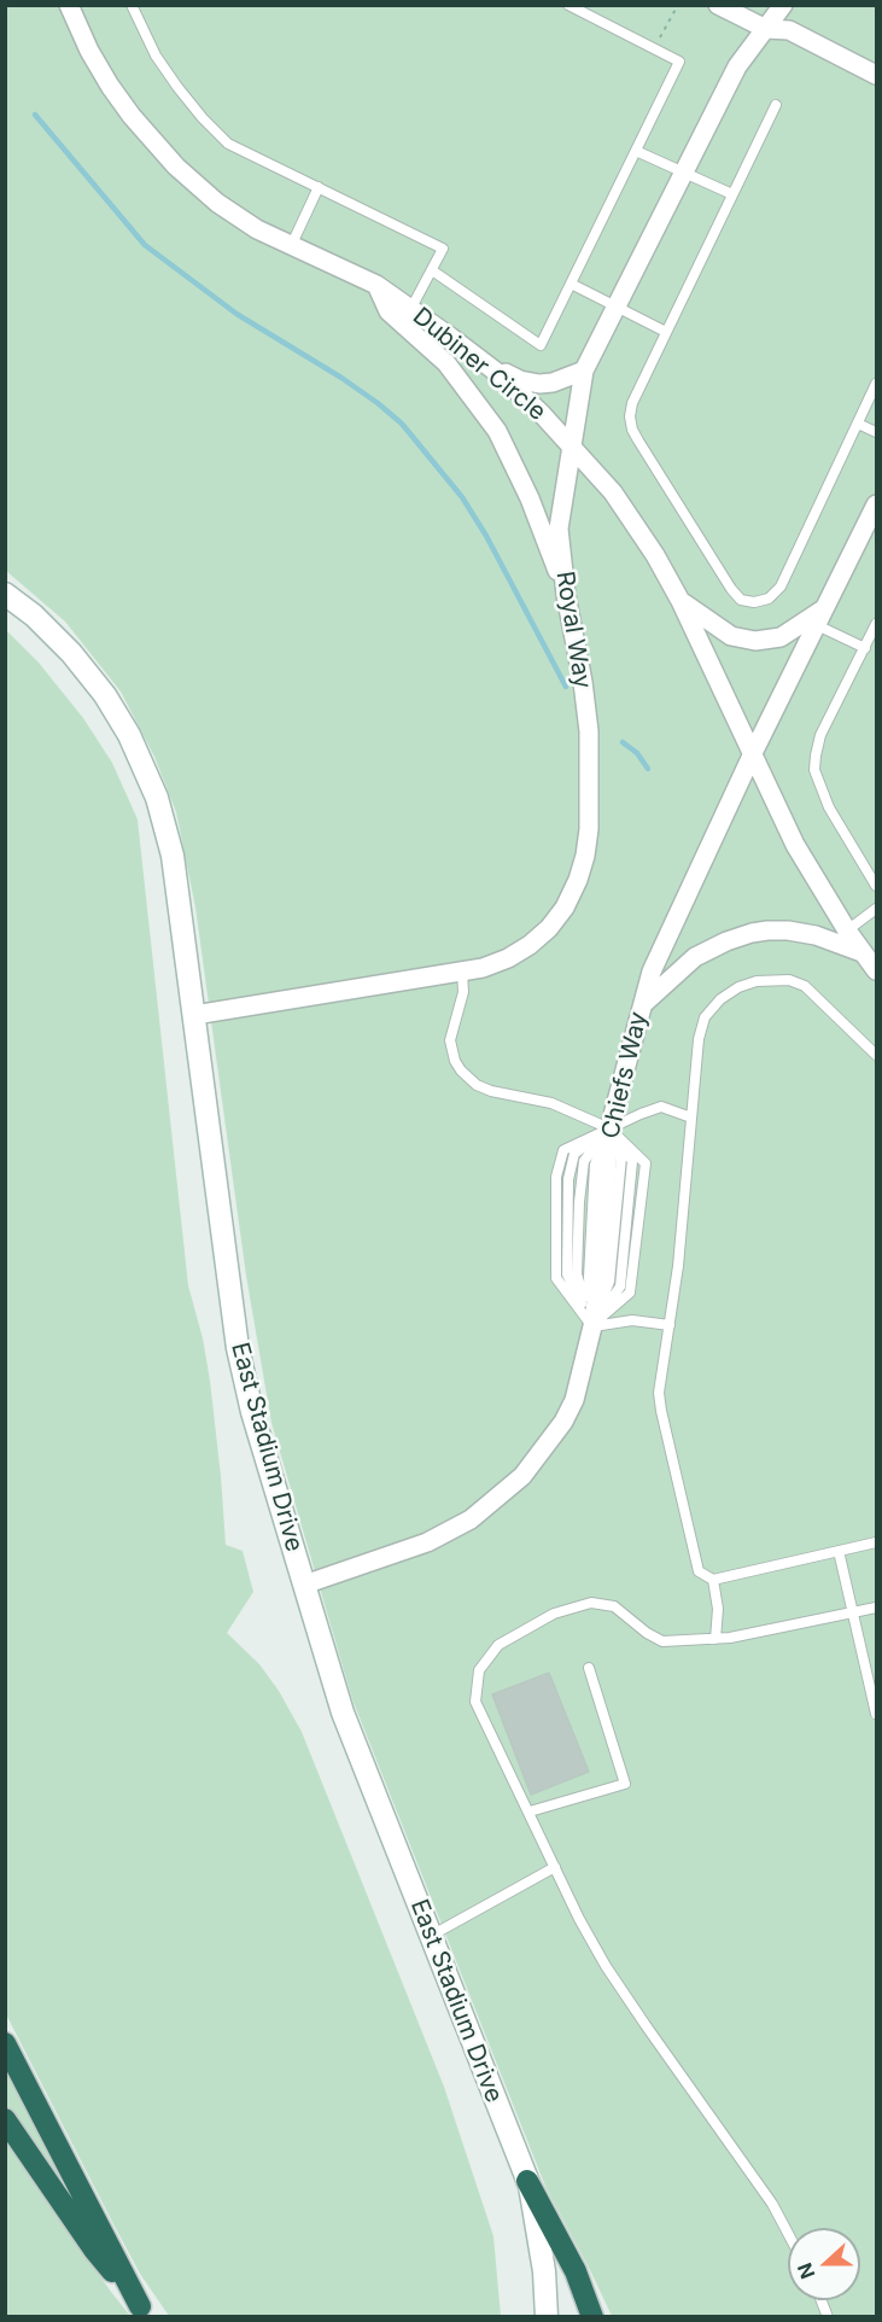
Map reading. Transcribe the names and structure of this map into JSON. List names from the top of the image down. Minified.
{"streets":{"main road":["East Stadium Drive"],"street":["Dubiner Circle","Royal Way","Chiefs Way"]},"crossings":[["Dubiner Circle","Royal Way"],["Dubiner Circle","Chiefs Way"],["Royal Way","East Stadium Drive"],["Chiefs Way","East Stadium Drive"]],"north":"left"}
